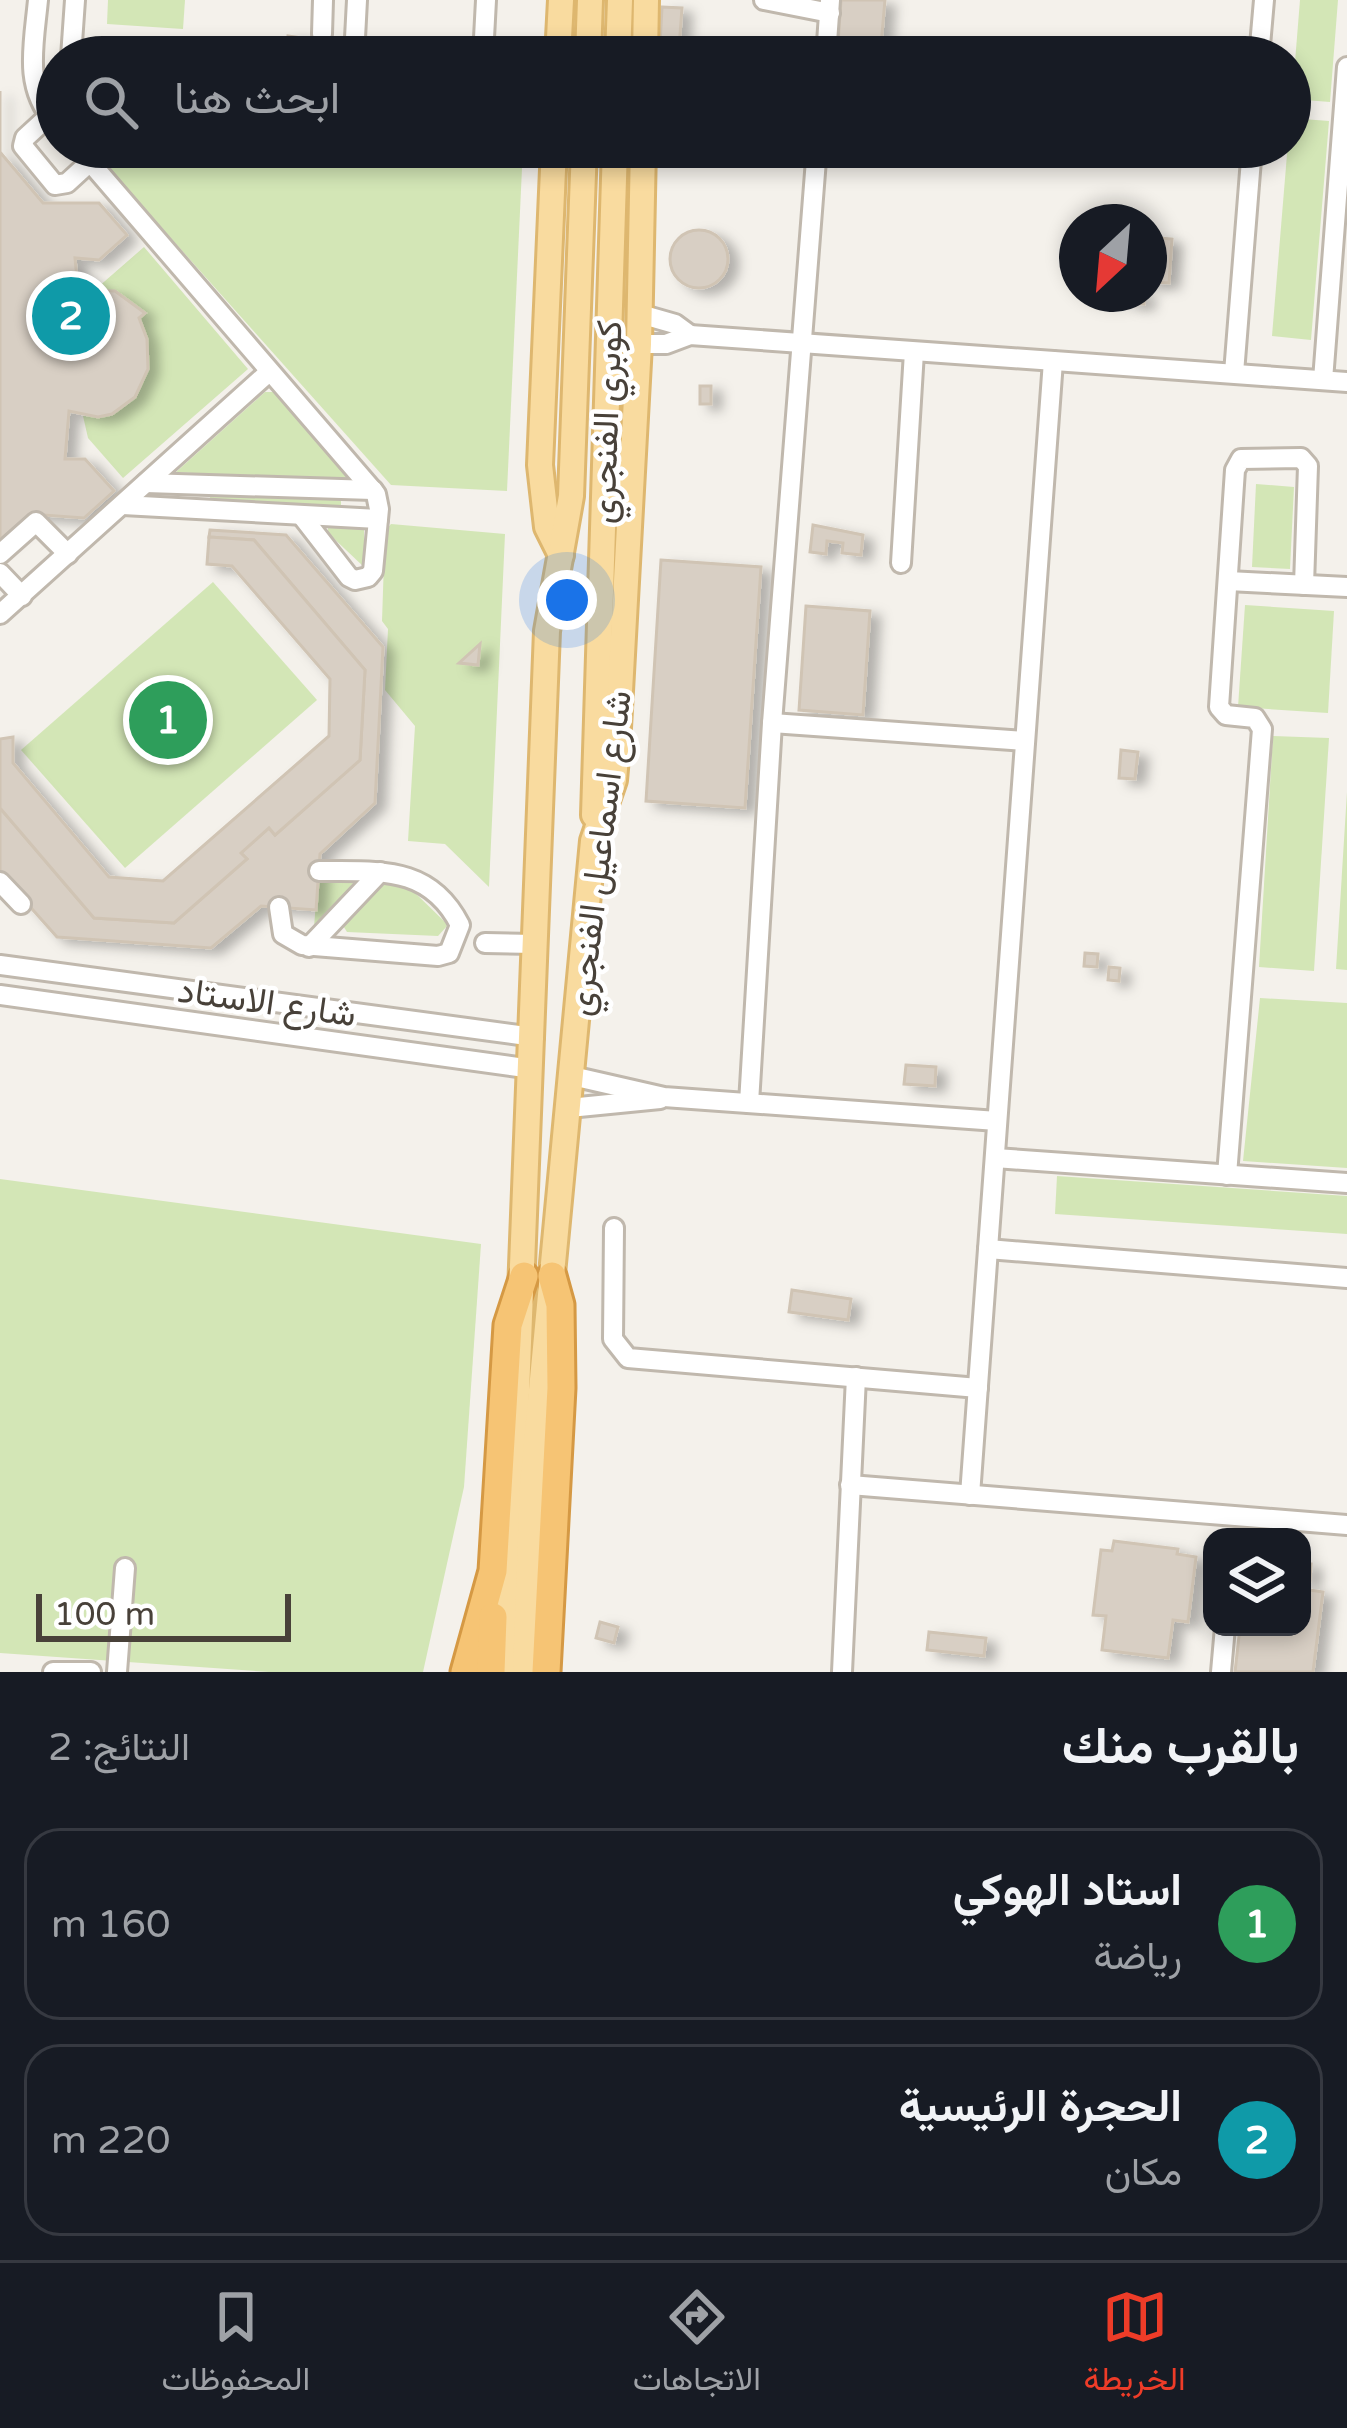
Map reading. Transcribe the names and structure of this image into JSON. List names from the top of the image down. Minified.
{"streets":{"main road":["كوبري الفنجري","شارع اسماعيل الفنجري"],"street":["شارع الاستاد"]},"crossings":[["كوبري الفنجري","شارع اسماعيل الفنجري"],["شارع اسماعيل الفنجري","شارع الاستاد"]],"scale_bar":"100 m","north":"bottom left","page":{"search":"ابحث هنا","pins":["2","1"],"scale":"100 m","heading":["بالقرب منك","النتائج: 2"],"list":[{"mark":"1","name":"استاد الهوكي","note":"رياضة","value":"160 m"},{"mark":"2","name":"الحجرة الرئيسية","note":"مكان","value":"220 m"}],"nav":["الخريطة","الاتجاهات","المحفوظات"]}}
